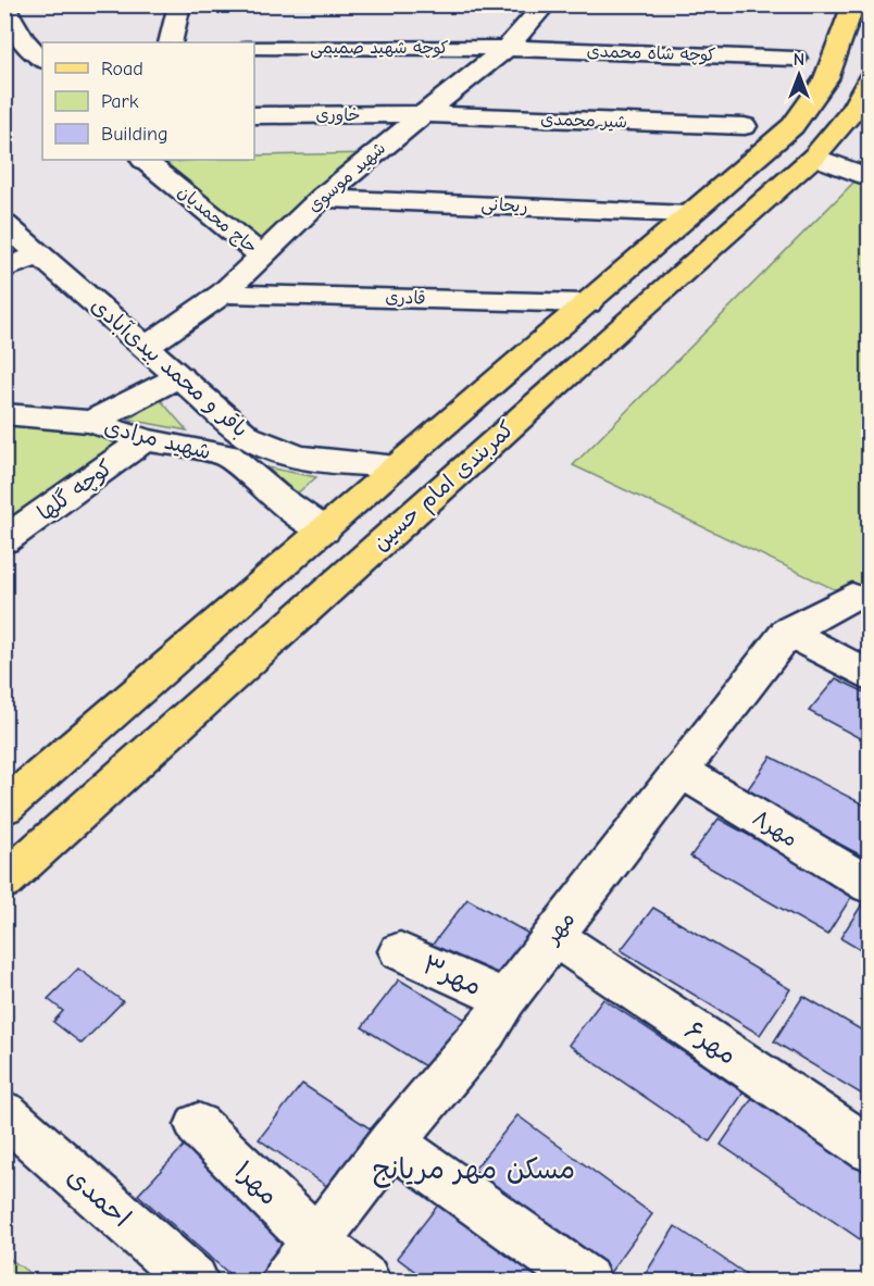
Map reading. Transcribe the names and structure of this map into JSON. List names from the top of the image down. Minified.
{"streets":{"main road":["کمربندی امام حسین"],"street":["کوچه شهید صمیمی","کوچه شاه محمدی","خاوری","شیر محمدی","شهید موسوی","ریحانی","حاج محمدیان","قادری","باقر و محمد بیدی‌آبادی","شهید مرادی","کوچه گلها","مهر۸","مهر","مهر۳","مهر۶","مهر۱","احمدی"]},"crossings":[["کوچه شهید صمیمی","کوچه شاه محمدی"],["کوچه شهید صمیمی","شهید موسوی"],["کوچه شاه محمدی","شهید موسوی"],["خاوری","شیر محمدی"],["خاوری","شهید موسوی"],["شیر محمدی","شهید موسوی"],["شهید موسوی","ریحانی"],["شهید موسوی","حاج محمدیان"],["شهید موسوی","قادری"],["شهید موسوی","باقر و محمد بیدی‌آبادی"],["ریحانی","کمربندی امام حسین"],["قادری","کمربندی امام حسین"],["باقر و محمد بیدی‌آبادی","شهید مرادی"],["باقر و محمد بیدی‌آبادی","کمربندی امام حسین"],["شهید مرادی","کمربندی امام حسین"],["شهید مرادی","کوچه گلها"],["مهر۸","مهر"],["مهر","مهر۳"],["مهر","مهر۶"],["مهر","مهر۱"]],"districts":["مسکن مهر مریانج"],"legend":["Road","Park","Building"],"north":"top"}
